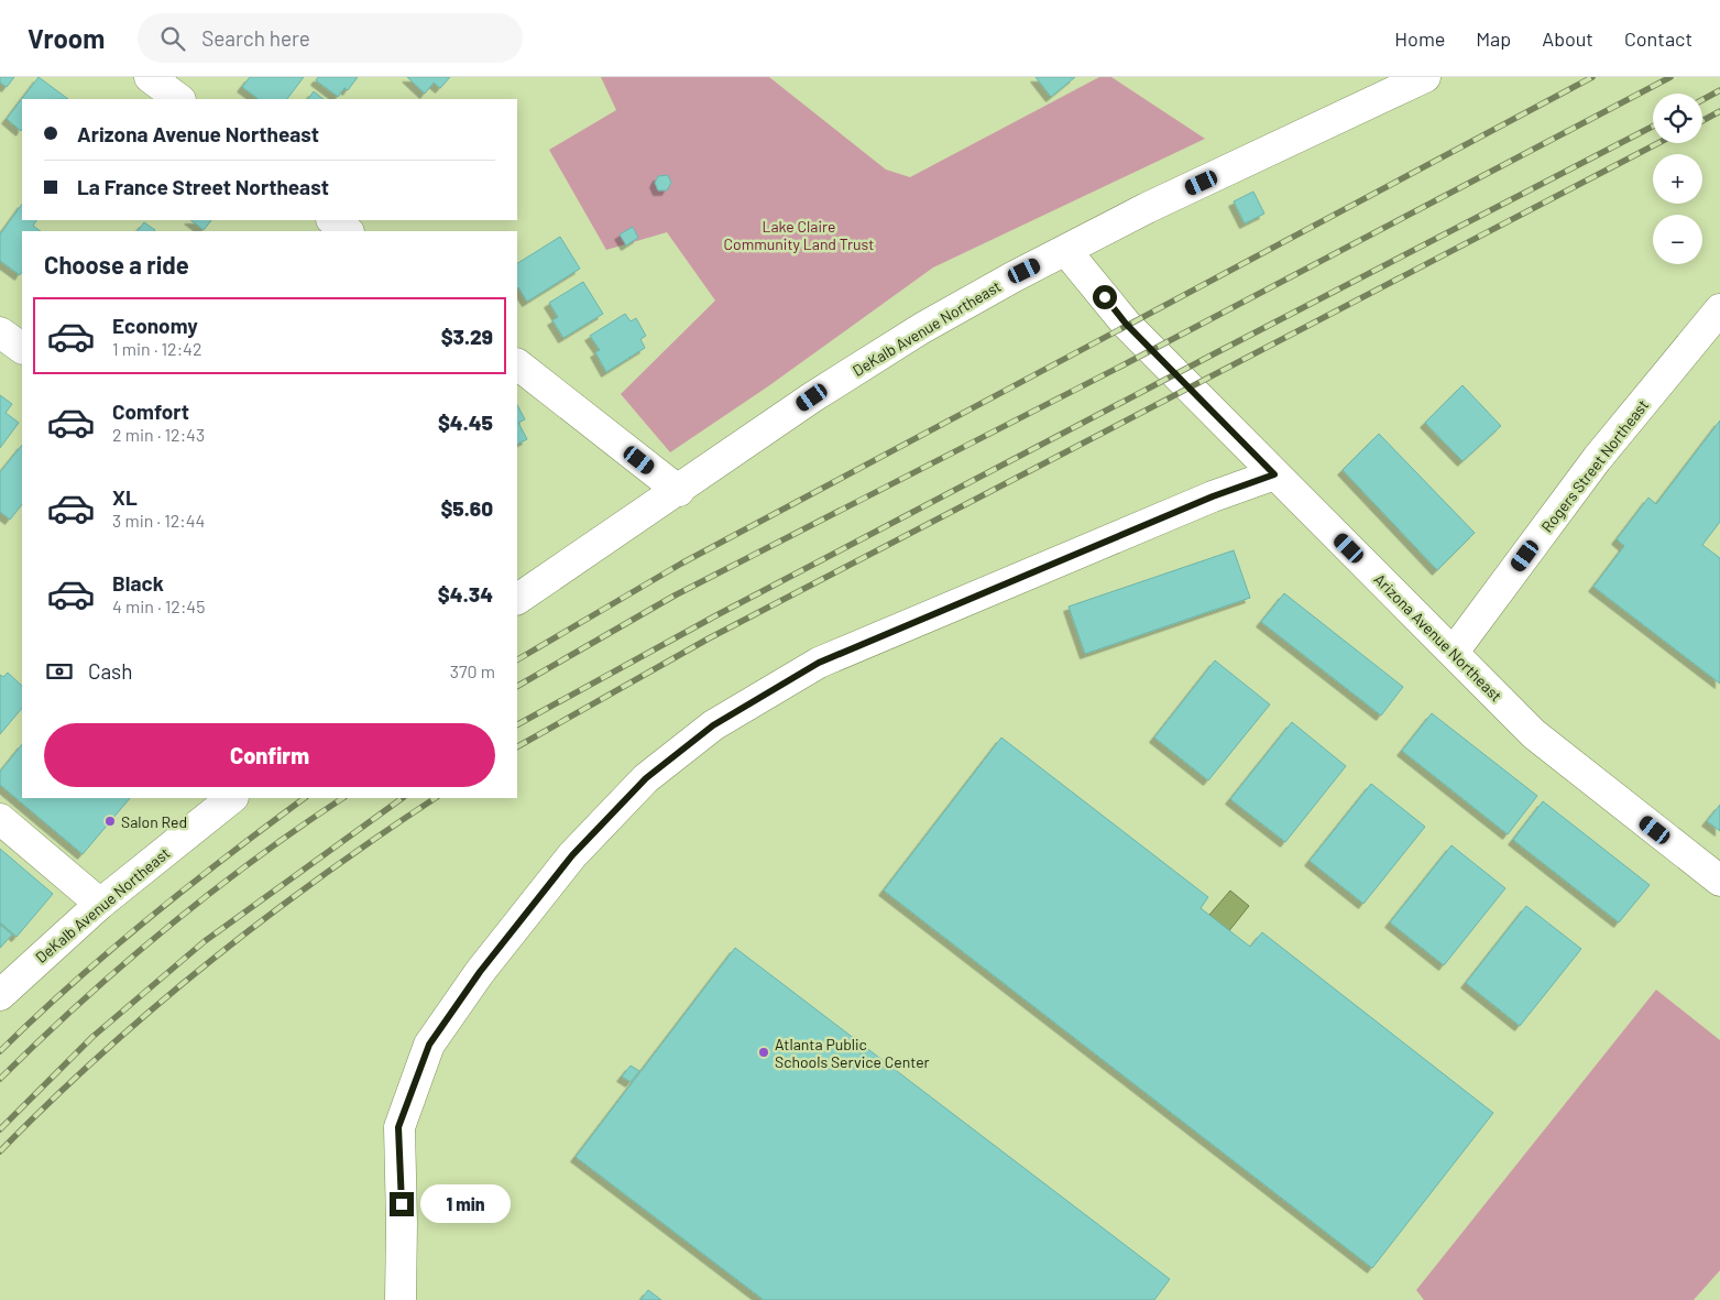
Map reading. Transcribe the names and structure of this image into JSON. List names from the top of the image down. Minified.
{"streets":{"street":["DeKalb Avenue Northeast","Rogers Street Northeast","Arizona Avenue Northeast"]},"crossings":[["DeKalb Avenue Northeast","Arizona Avenue Northeast"],["Rogers Street Northeast","Arizona Avenue Northeast"]],"parks":["Lake Claire Community Land Trust"],"places":["Salon Red","Atlanta Public Schools Service Center"],"page":{"header":"Vroom","search":"Search here","nav":["Home","Map","About","Contact"],"map_buttons":["+","−"],"banner":["Arizona Avenue Northeast","La France Street Northeast"],"heading":"Choose a ride","list":[{"name":"Economy","note":"1 min · 12:42","value":"$3.29"},{"name":"Comfort","note":"2 min · 12:43","value":"$4.45"},{"name":"XL","note":"3 min · 12:44","value":"$5.60"},{"name":"Black","note":"4 min · 12:45","value":"$4.34"}],"pay":["Cash","370 m"],"buttons":"Confirm","bubble":"1 min"}}
